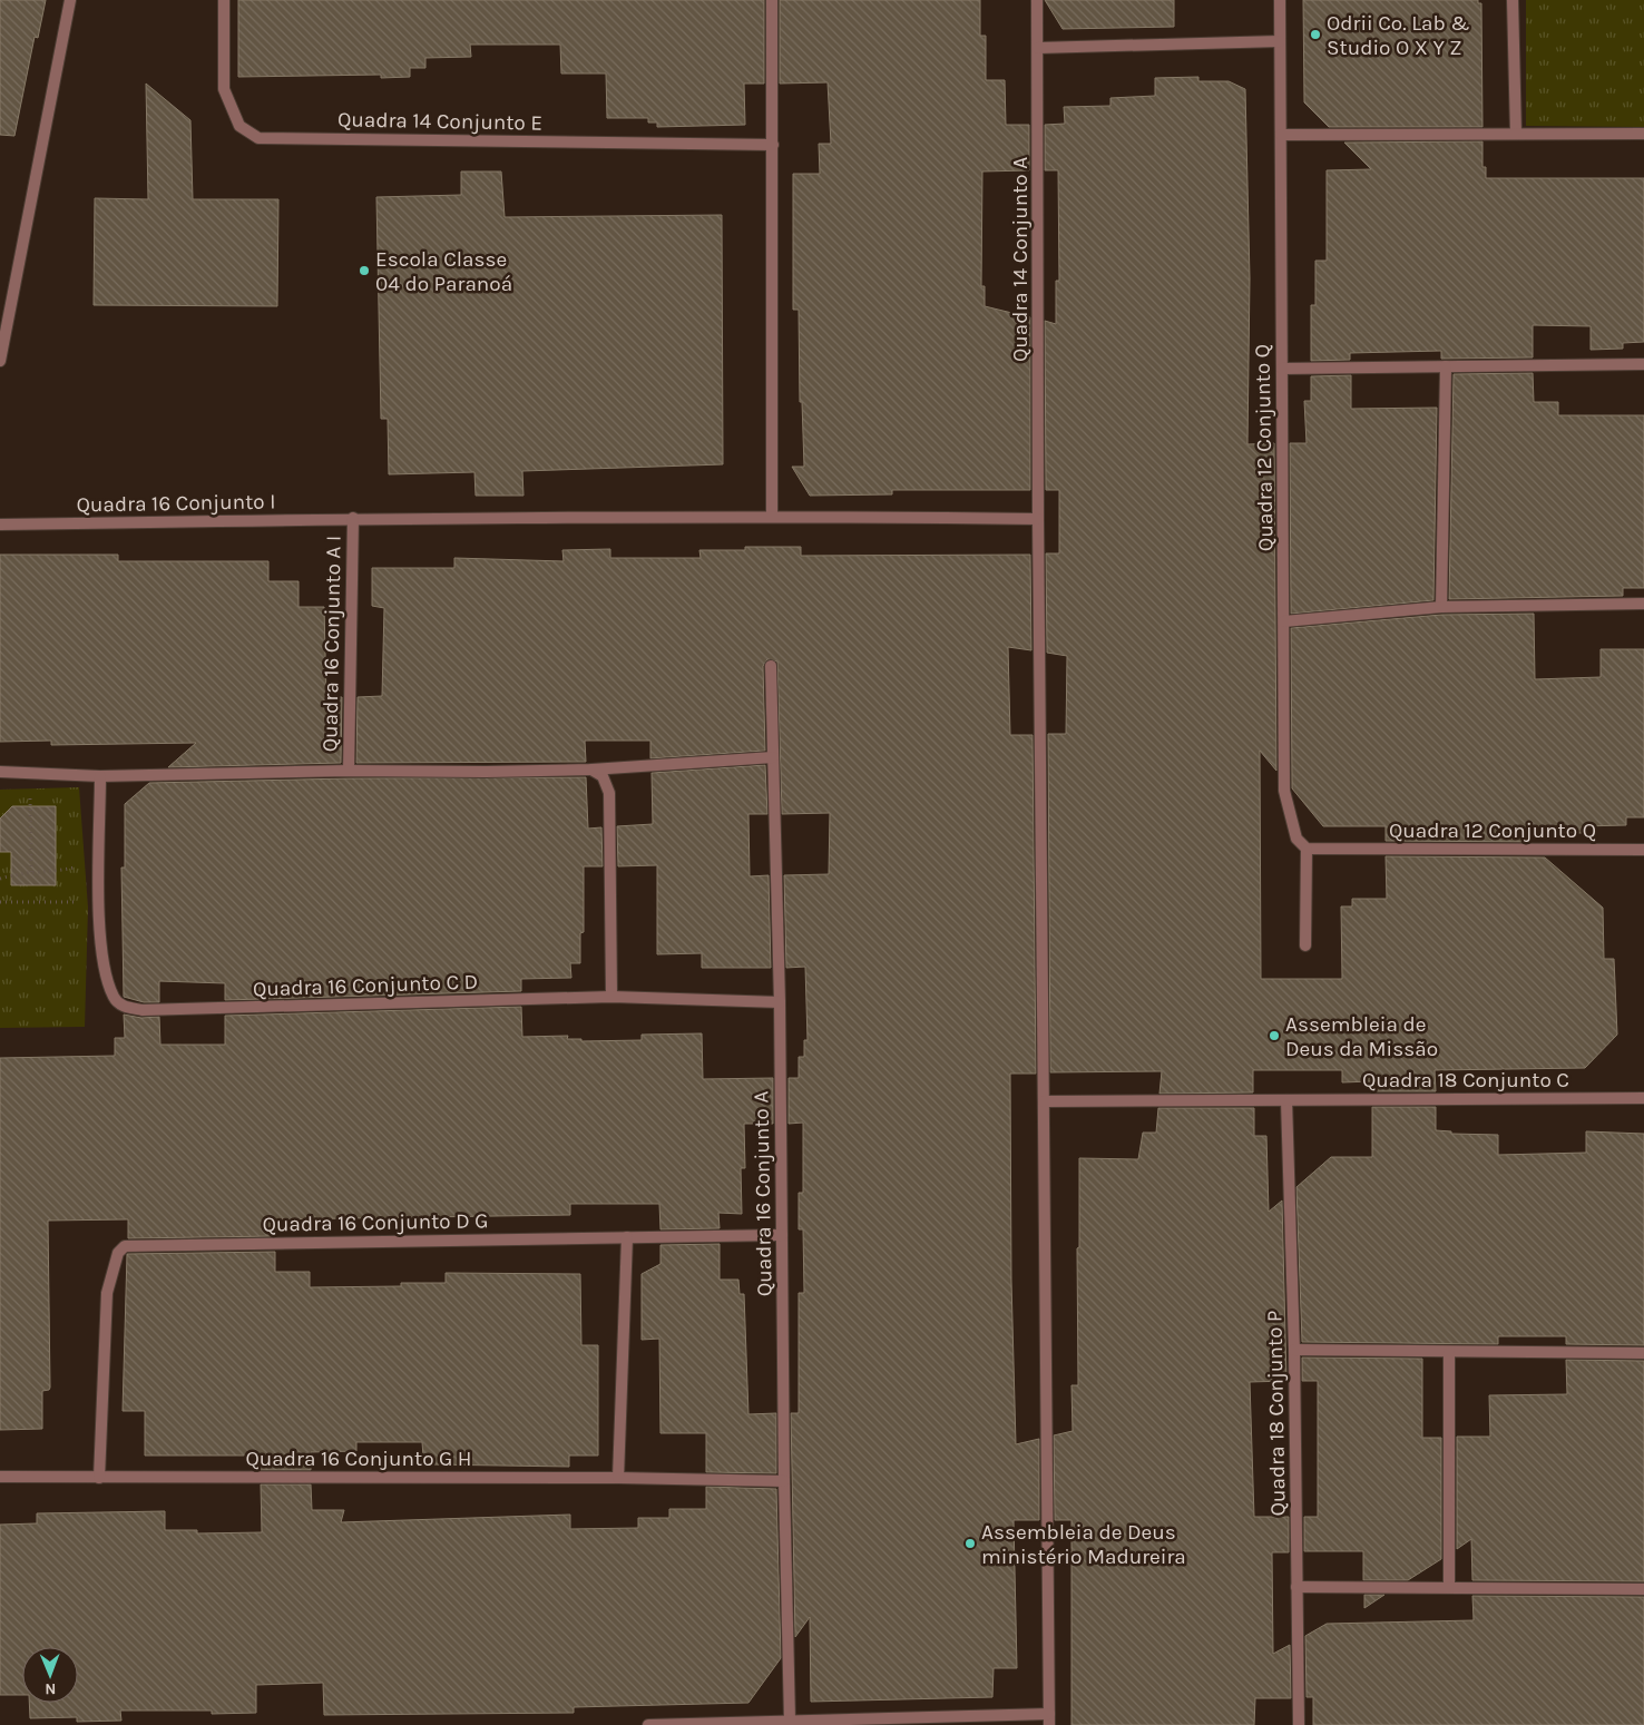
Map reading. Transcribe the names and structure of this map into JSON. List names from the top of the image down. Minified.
{"streets":{"street":["Quadra 14 Conjunto E","Quadra 14 Conjunto A","Quadra 12 Conjunto Q","Quadra 16 Conjunto I","Quadra 16 Conjunto A I","Quadra 16 Conjunto C D","Quadra 18 Conjunto C","Quadra 16 Conjunto A","Quadra 16 Conjunto D G","Quadra 18 Conjunto P","Quadra 16 Conjunto G H"]},"crossings":[["Quadra 14 Conjunto A","Quadra 16 Conjunto I"],["Quadra 14 Conjunto A","Quadra 18 Conjunto C"],["Quadra 16 Conjunto I","Quadra 16 Conjunto A I"],["Quadra 16 Conjunto C D","Quadra 16 Conjunto A"],["Quadra 18 Conjunto C","Quadra 18 Conjunto P"],["Quadra 16 Conjunto A","Quadra 16 Conjunto D G"],["Quadra 16 Conjunto A","Quadra 16 Conjunto G H"],["Quadra 16 Conjunto D G","Quadra 16 Conjunto G H"]],"places":["Odrii Co. Lab & Studio O X Y Z","Escola Classe 04 do Paranoá","Assembleia de Deus da Missão","Assembleia de Deus ministério Madureira"],"north":"bottom"}
